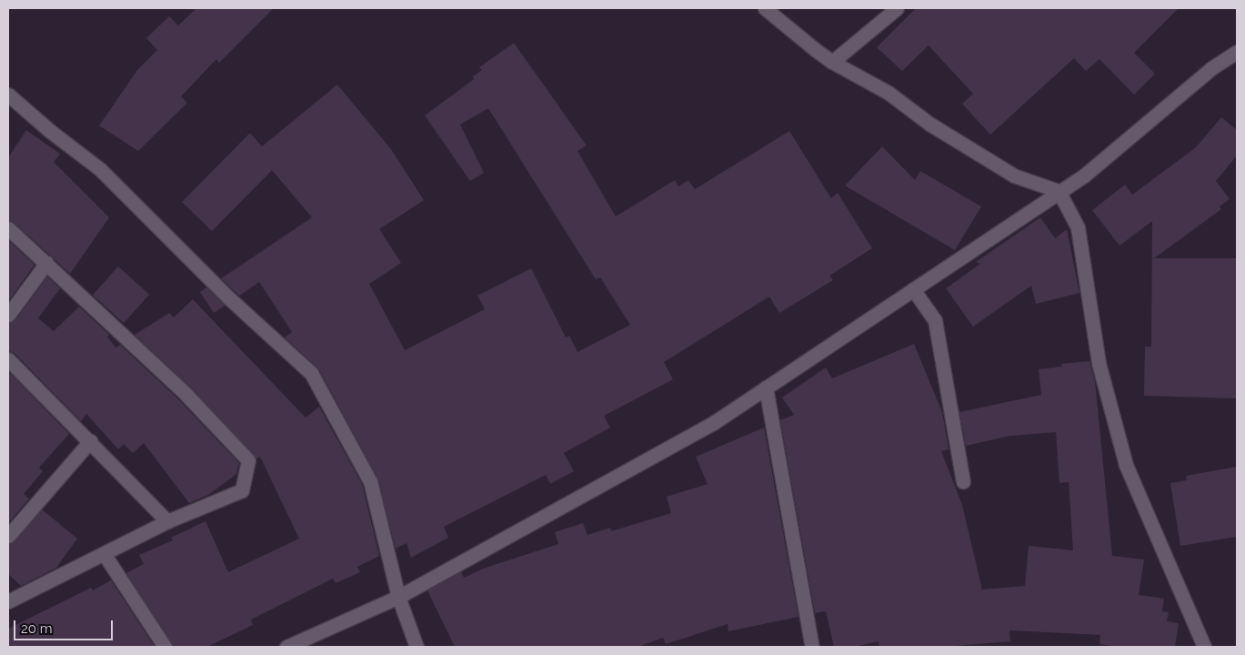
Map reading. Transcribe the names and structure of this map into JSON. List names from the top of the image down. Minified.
{"scale_bar":"20 m"}
